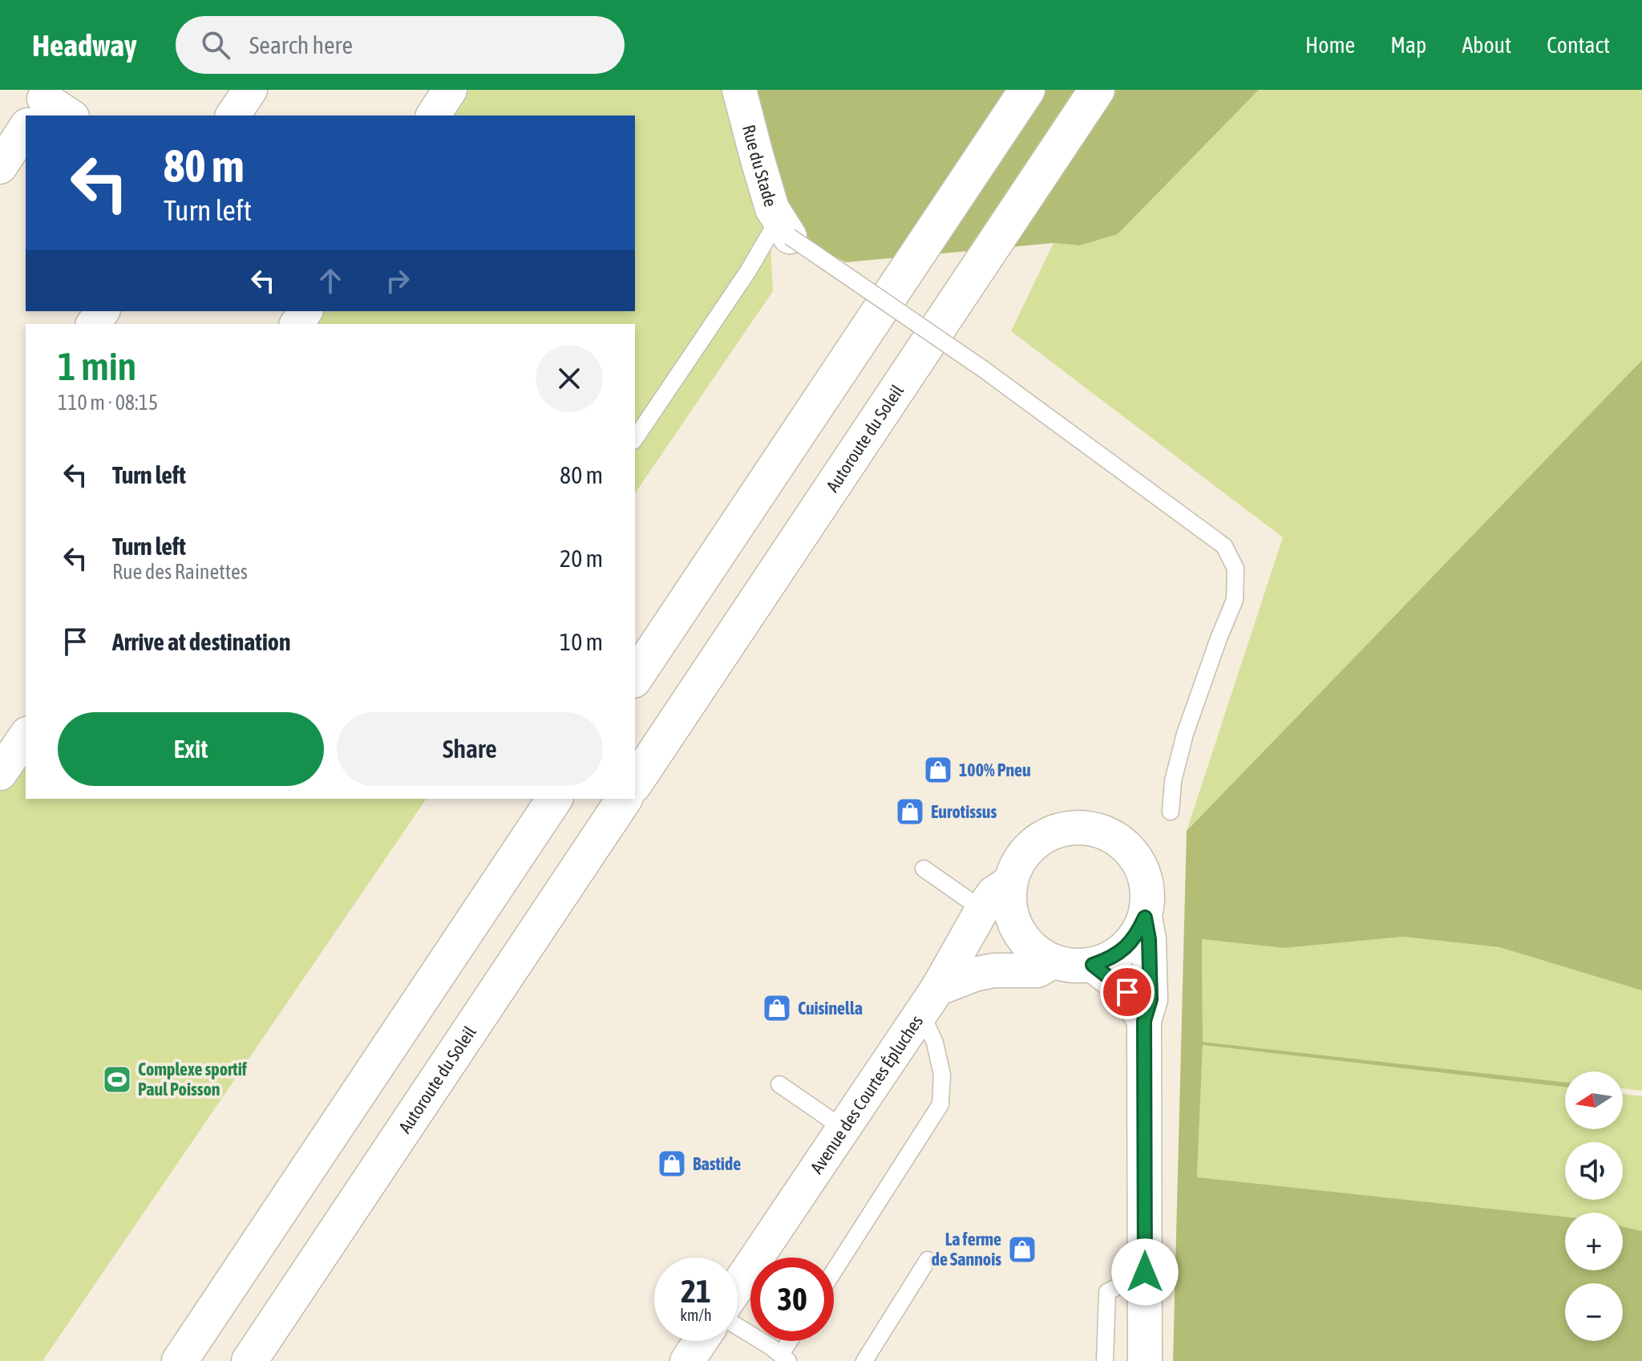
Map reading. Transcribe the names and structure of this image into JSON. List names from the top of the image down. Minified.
{"streets":{"highway":["Autoroute du Soleil"],"street":["Rue du Stade","Avenue des Courtes Épluches"]},"places":{"shop":["100% Pneu","Eurotissus","Cuisinella","Bastide","La ferme de Sannois"],"sports":["Complexe sportif Paul Poisson"]},"north":"left","page":{"header":"Headway","search":"Search here","nav":["Home","Map","About","Contact"],"turn":["80 m","Turn left"],"heading":["1 min","110 m · 08:15"],"list":[{"name":"Turn left","value":"80 m"},{"name":"Turn left","note":"Rue des Rainettes","value":"20 m"},{"name":"Arrive at destination","value":"10 m"}],"buttons":["Exit","Share"],"map_buttons":["+","−"],"speed":"21 km/h","limit":"30"}}
